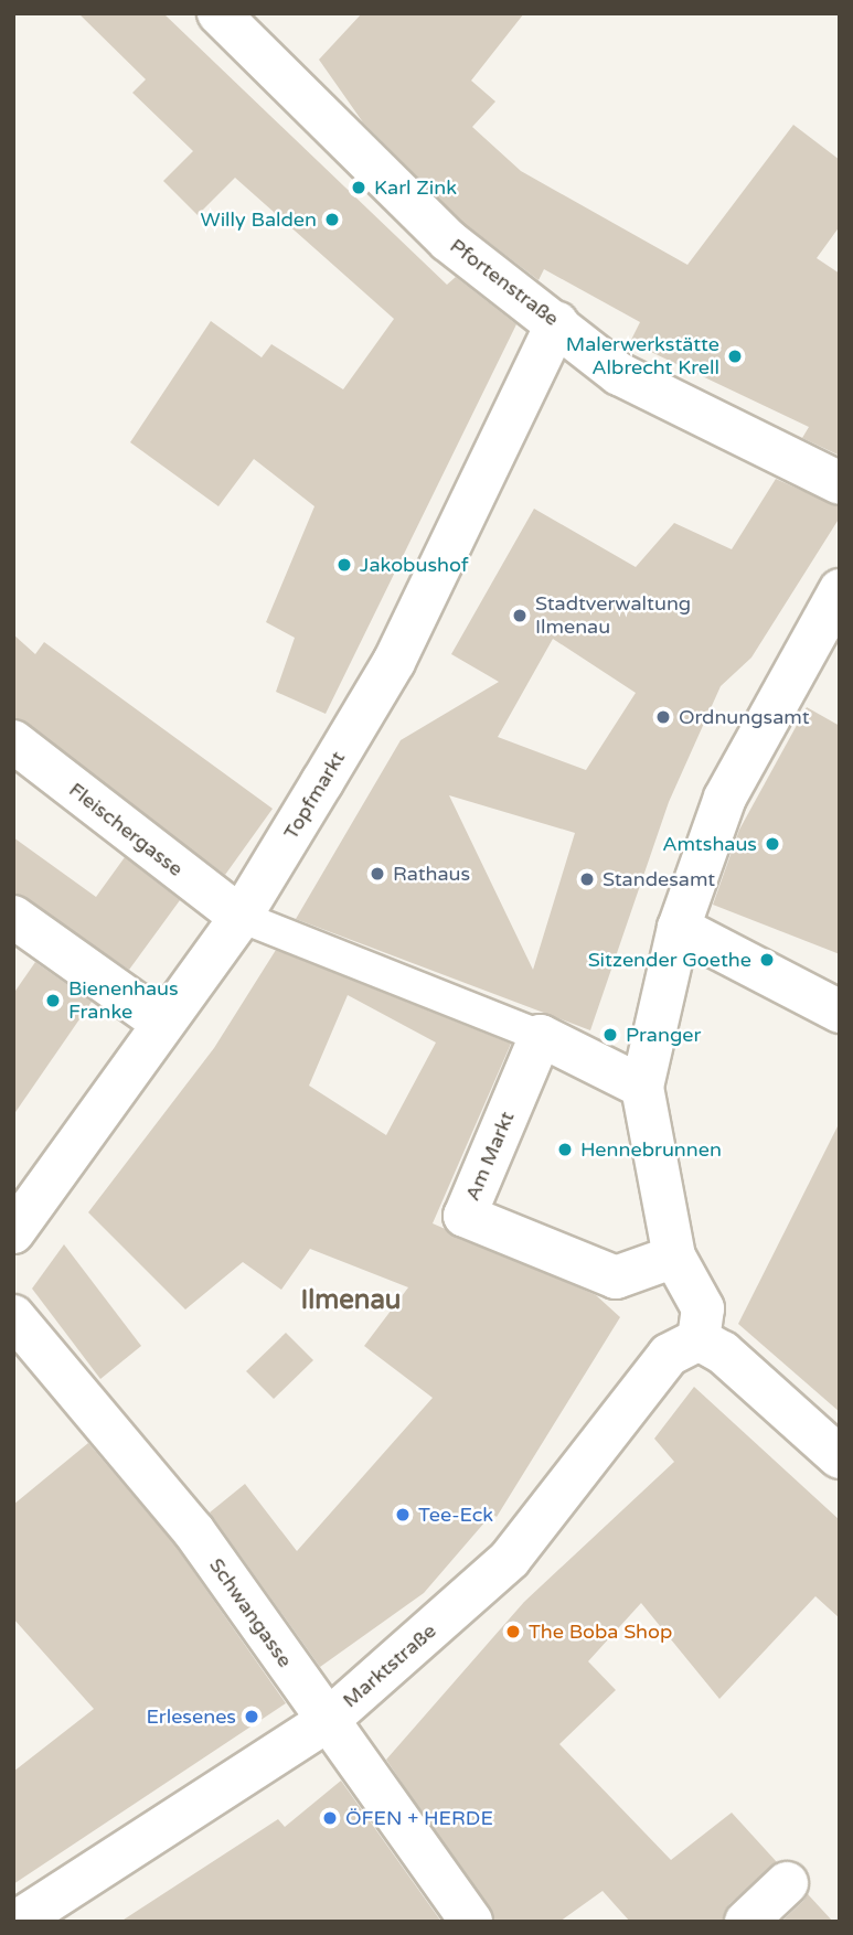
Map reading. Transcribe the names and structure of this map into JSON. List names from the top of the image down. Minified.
{"streets":{"street":["Pfortenstraße","Topfmarkt","Fleischergasse","Am Markt","Schwangasse","Marktstraße"]},"crossings":[["Pfortenstraße","Topfmarkt"],["Topfmarkt","Fleischergasse"],["Schwangasse","Marktstraße"]],"districts":["Ilmenau"],"places":["Karl Zink","Willy Balden","Malerwerkstätte Albrecht Krell","Jakobushof","Stadtverwaltung Ilmenau","Ordnungsamt","Amtshaus","Rathaus","Standesamt","Sitzender Goethe","Bienenhaus Franke","Pranger","Hennebrunnen","Tee-Eck","The Boba Shop","Erlesenes","ÖFEN + HERDE"]}
